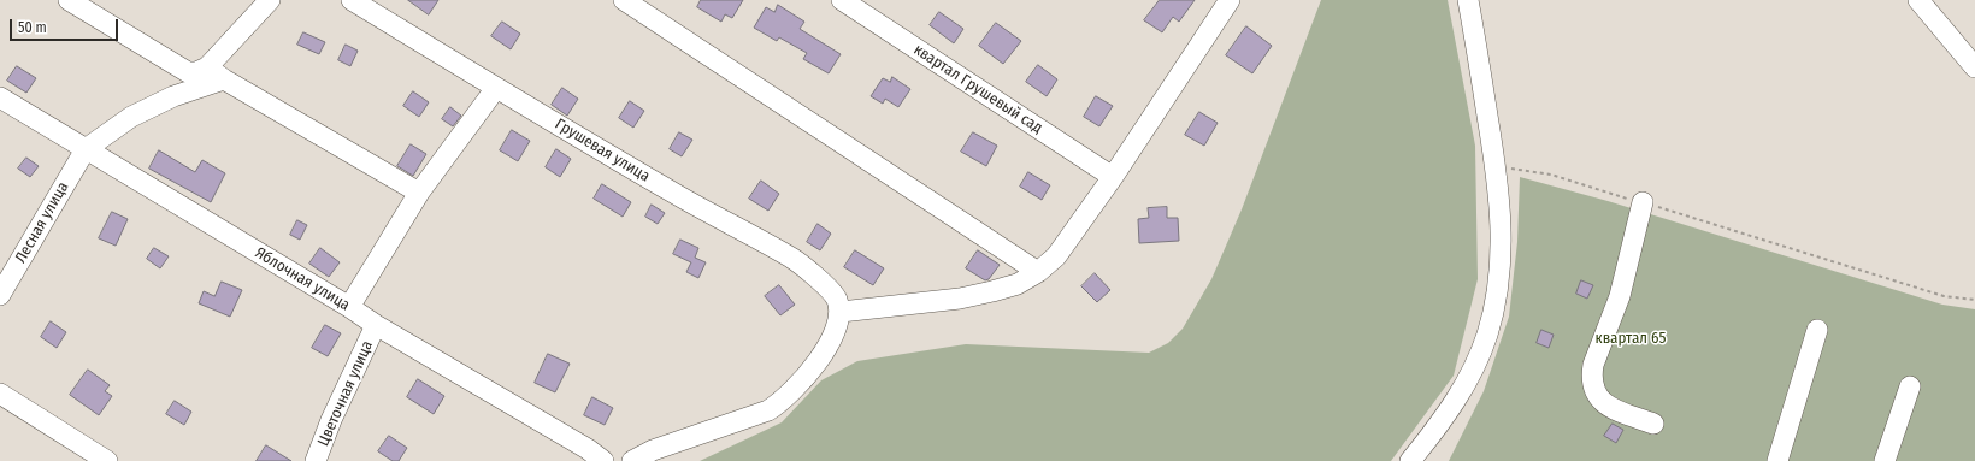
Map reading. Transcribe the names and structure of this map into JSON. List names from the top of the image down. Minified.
{"streets":{"street":["квартал Грушевый сад","Грушевая улица","Лесная улица","Яблочная улица","Цветочная улица"]},"crossings":[["Лесная улица","Яблочная улица"],["Яблочная улица","Цветочная улица"]],"parks":["квартал 65"],"scale_bar":"50 m"}
